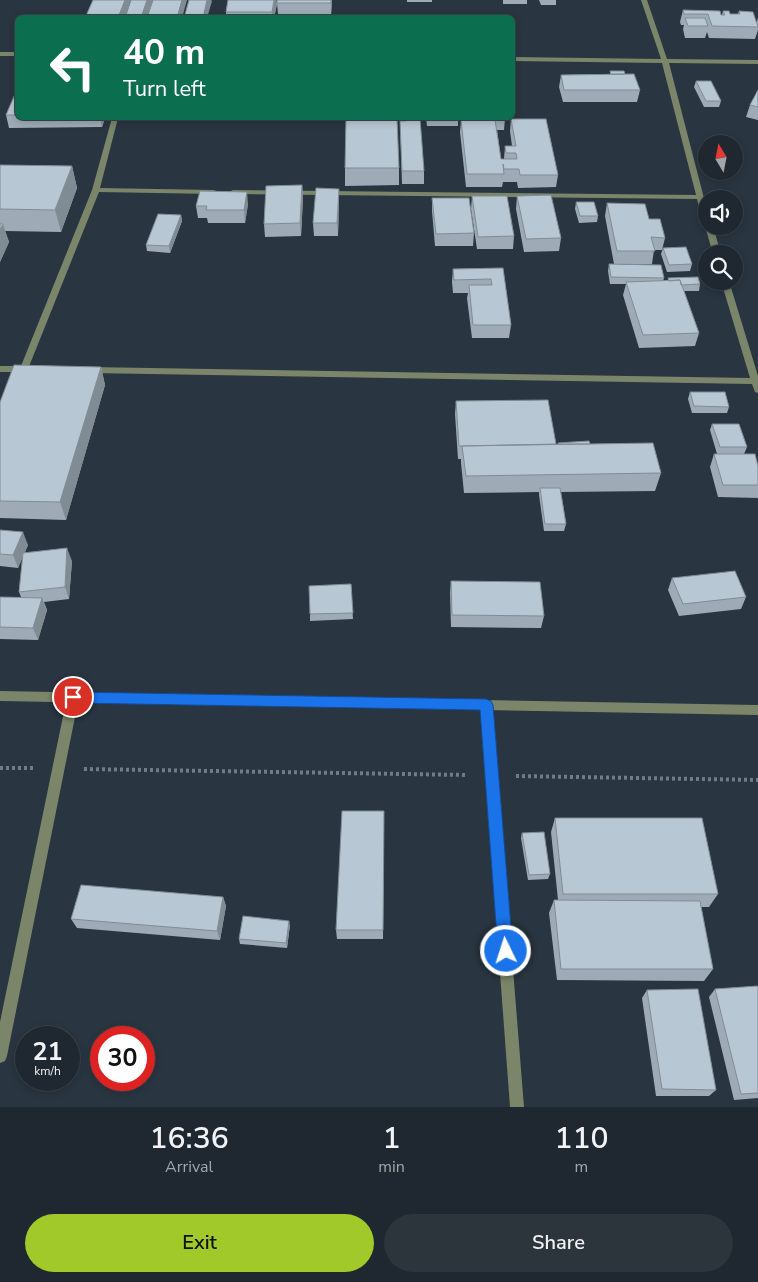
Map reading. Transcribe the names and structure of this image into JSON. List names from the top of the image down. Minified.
{"north":"top","page":{"turn":["40 m","Turn left"],"speed":"21 km/h","limit":"30","eta":["16:36","Arrival","1","min","110","m"],"buttons":["Exit","Share"]}}
